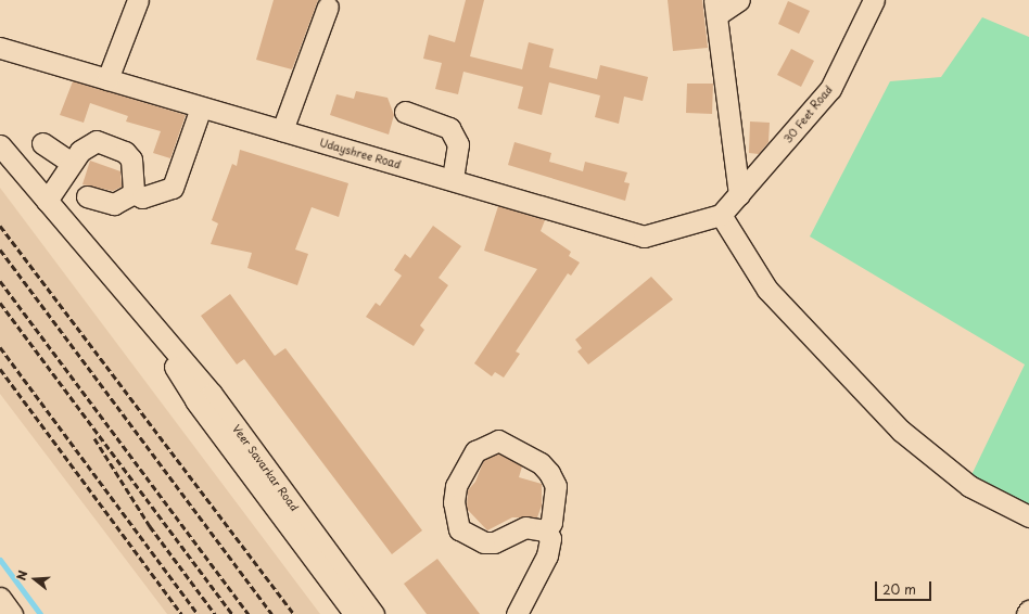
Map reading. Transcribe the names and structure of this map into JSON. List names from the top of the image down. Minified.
{"streets":{"street":["30 Feet Road","Udayshree Road","Veer Savarkar Road"]},"crossings":[["30 Feet Road","Udayshree Road"]],"scale_bar":"20 m","north":"left"}
